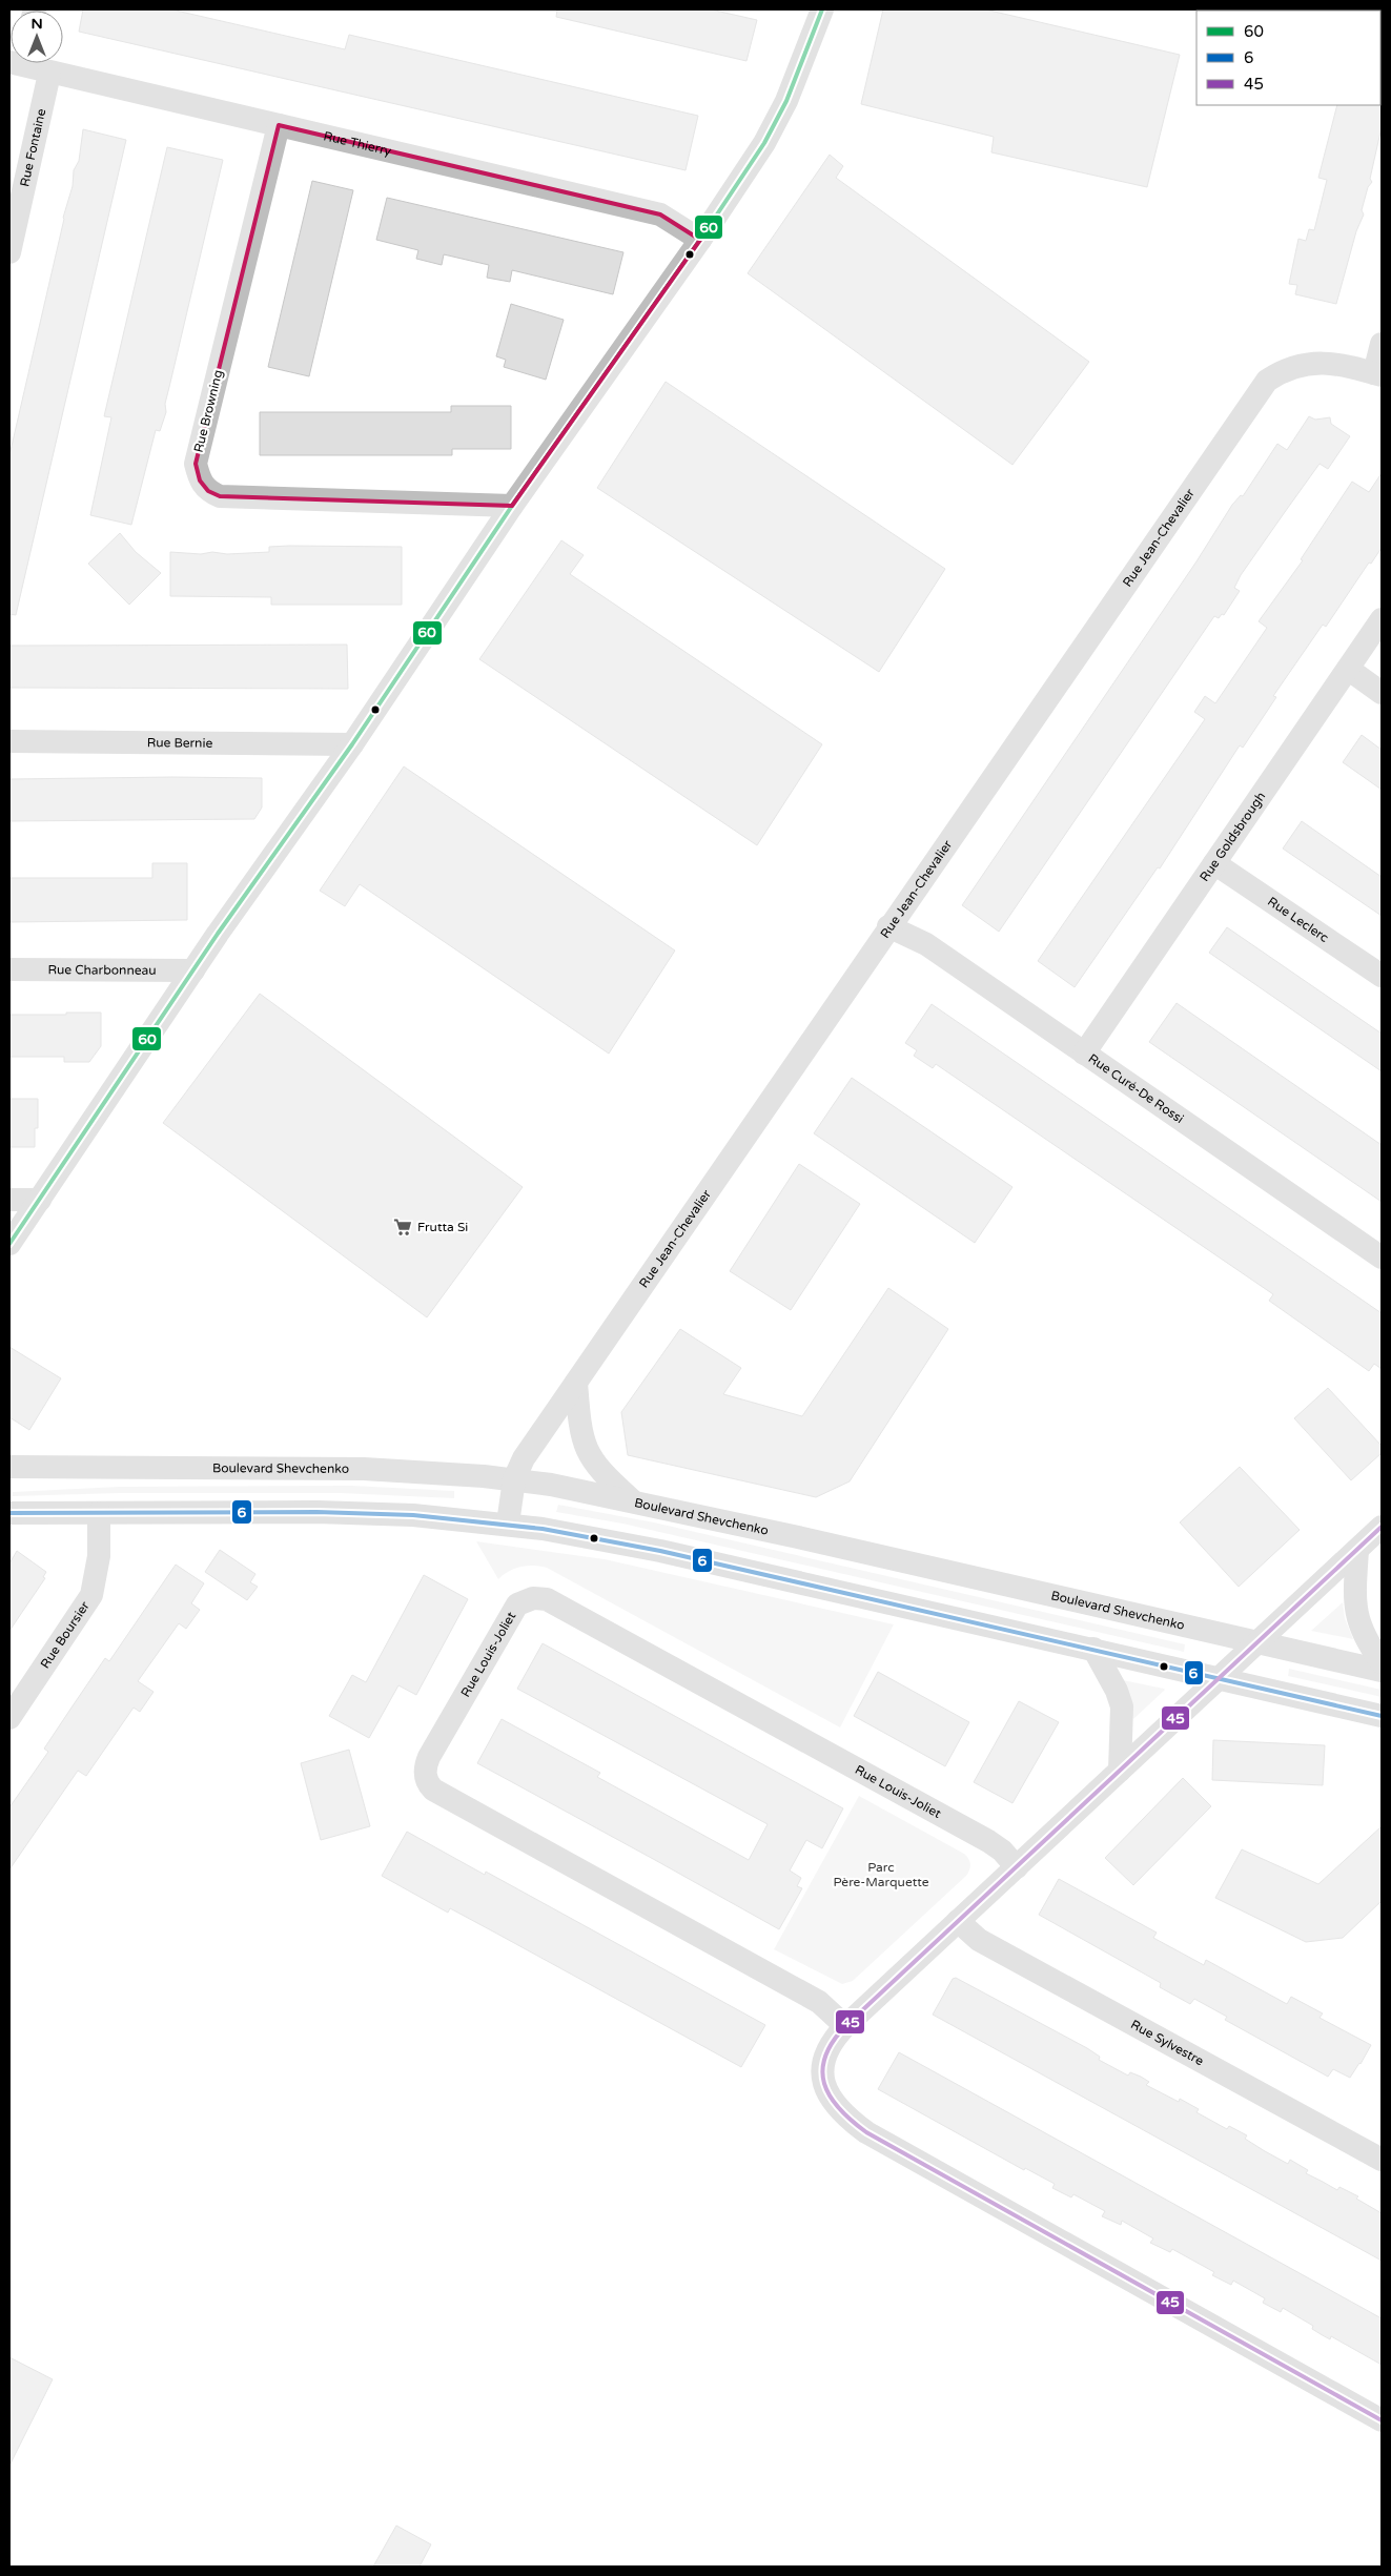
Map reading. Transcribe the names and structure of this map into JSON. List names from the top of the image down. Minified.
{"streets":{"street":["Rue Thierry","Rue Fontaine","Rue Browning","Rue Jean-Chevalier","Rue Bernie","Rue Goldsbrough","Rue Leclerc","Rue Charbonneau","Rue Curé-De Rossi","Boulevard Shevchenko","Rue Boursier","Rue Louis-Joliet","Rue Sylvestre"]},"crossings":[["Rue Thierry","Rue Fontaine"],["Rue Thierry","Rue Browning"],["Rue Jean-Chevalier","Rue Curé-De Rossi"],["Rue Jean-Chevalier","Boulevard Shevchenko"],["Rue Goldsbrough","Rue Leclerc"],["Rue Goldsbrough","Rue Curé-De Rossi"]],"parks":["Parc Père-Marquette"],"places":{"supermarket":["Frutta Si"]},"lines":["transit line 60","transit line 6","transit line 45"],"legend":["60","6","45"],"north":"top"}
